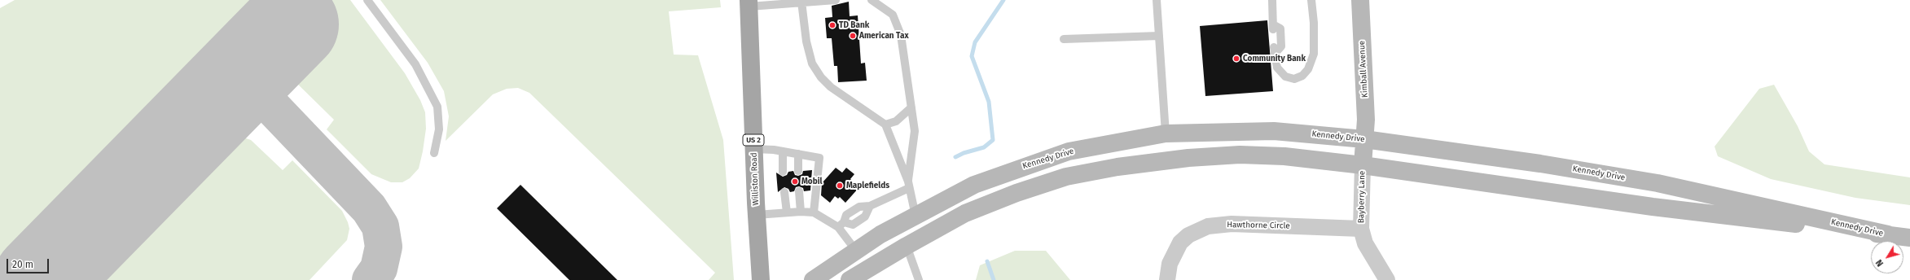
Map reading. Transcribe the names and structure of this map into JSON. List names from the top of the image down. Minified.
{"streets":{"main road":["Kimball Avenue","Kennedy Drive","US 2","Williston Road"],"street":["Bayberry Lane","Hawthorne Circle"]},"crossings":[["Kimball Avenue","Kennedy Drive"],["Kimball Avenue","Bayberry Lane"],["Kennedy Drive","Bayberry Lane"],["Bayberry Lane","Hawthorne Circle"]],"places":["TD Bank","American Tax","Community Bank","Mobil","Maplefields"],"scale_bar":"20 m","north":"bottom left"}
